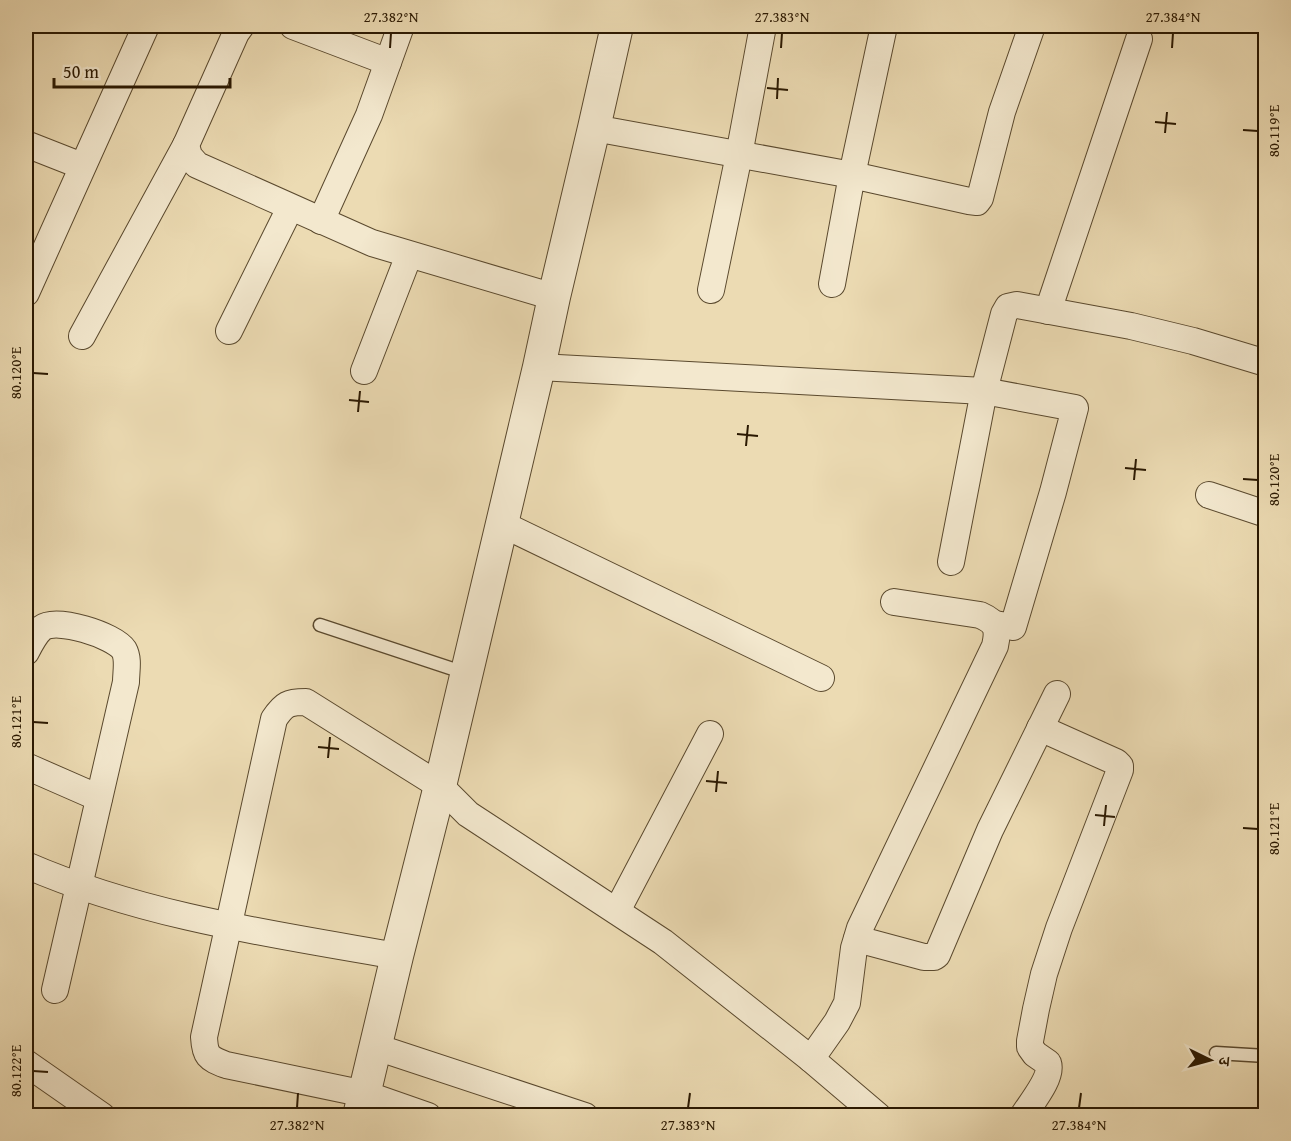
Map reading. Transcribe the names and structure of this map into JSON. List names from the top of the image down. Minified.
{"scale_bar":"50 m","north":"right","coordinates":["27.382°N","27.383°N","27.384°N","80.119°E","80.120°E","80.121°E","80.122°E"]}
